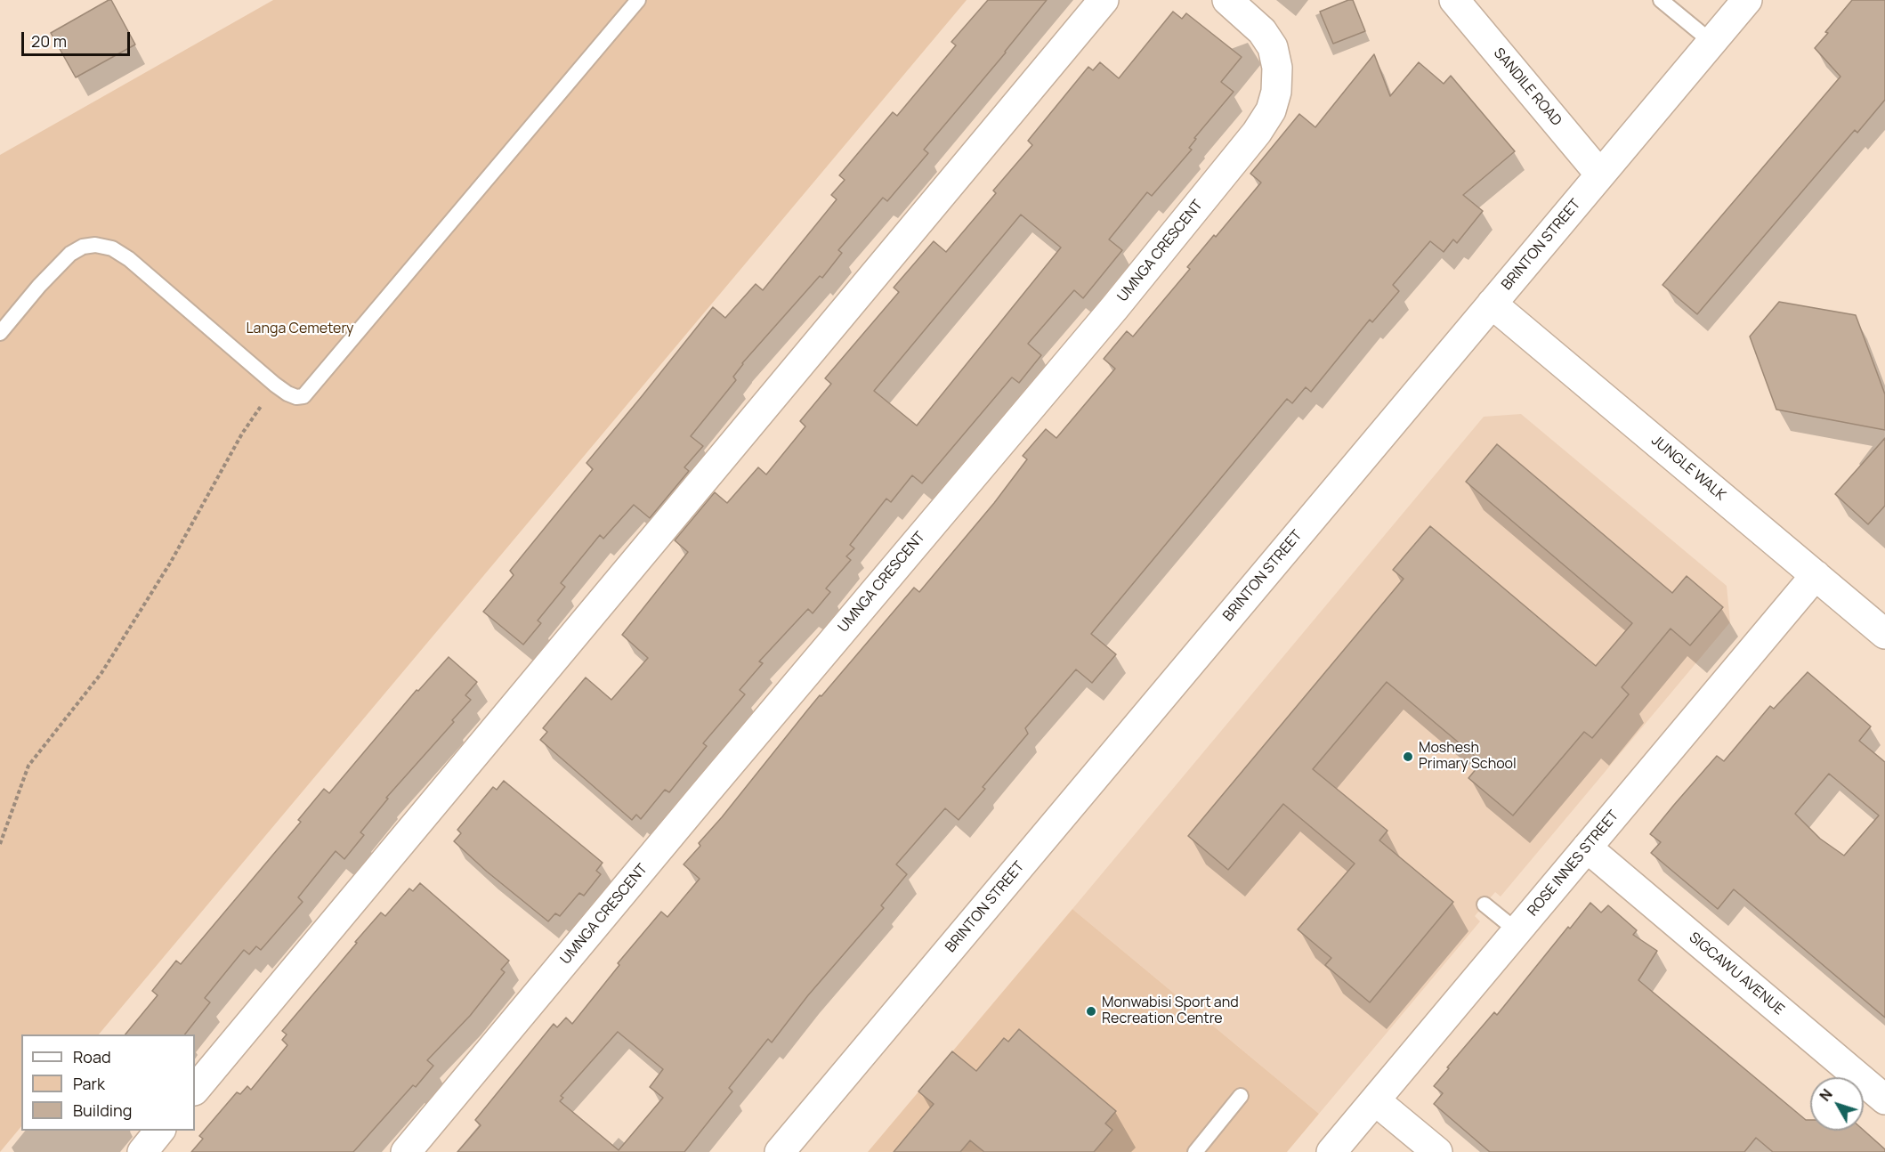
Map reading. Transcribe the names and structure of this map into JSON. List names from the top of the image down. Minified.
{"streets":{"street":["SANDILE ROAD","BRINTON STREET","UMNGA CRESCENT","JUNGLE WALK","ROSE INNES STREET","SIGCAWU AVENUE"]},"crossings":[["SANDILE ROAD","BRINTON STREET"],["BRINTON STREET","JUNGLE WALK"],["JUNGLE WALK","ROSE INNES STREET"],["ROSE INNES STREET","SIGCAWU AVENUE"]],"parks":["Langa Cemetery"],"places":["Moshesh Primary School","Monwabisi Sport and Recreation Centre"],"legend":["Road","Park","Building"],"scale_bar":"20 m","north":"top left"}
